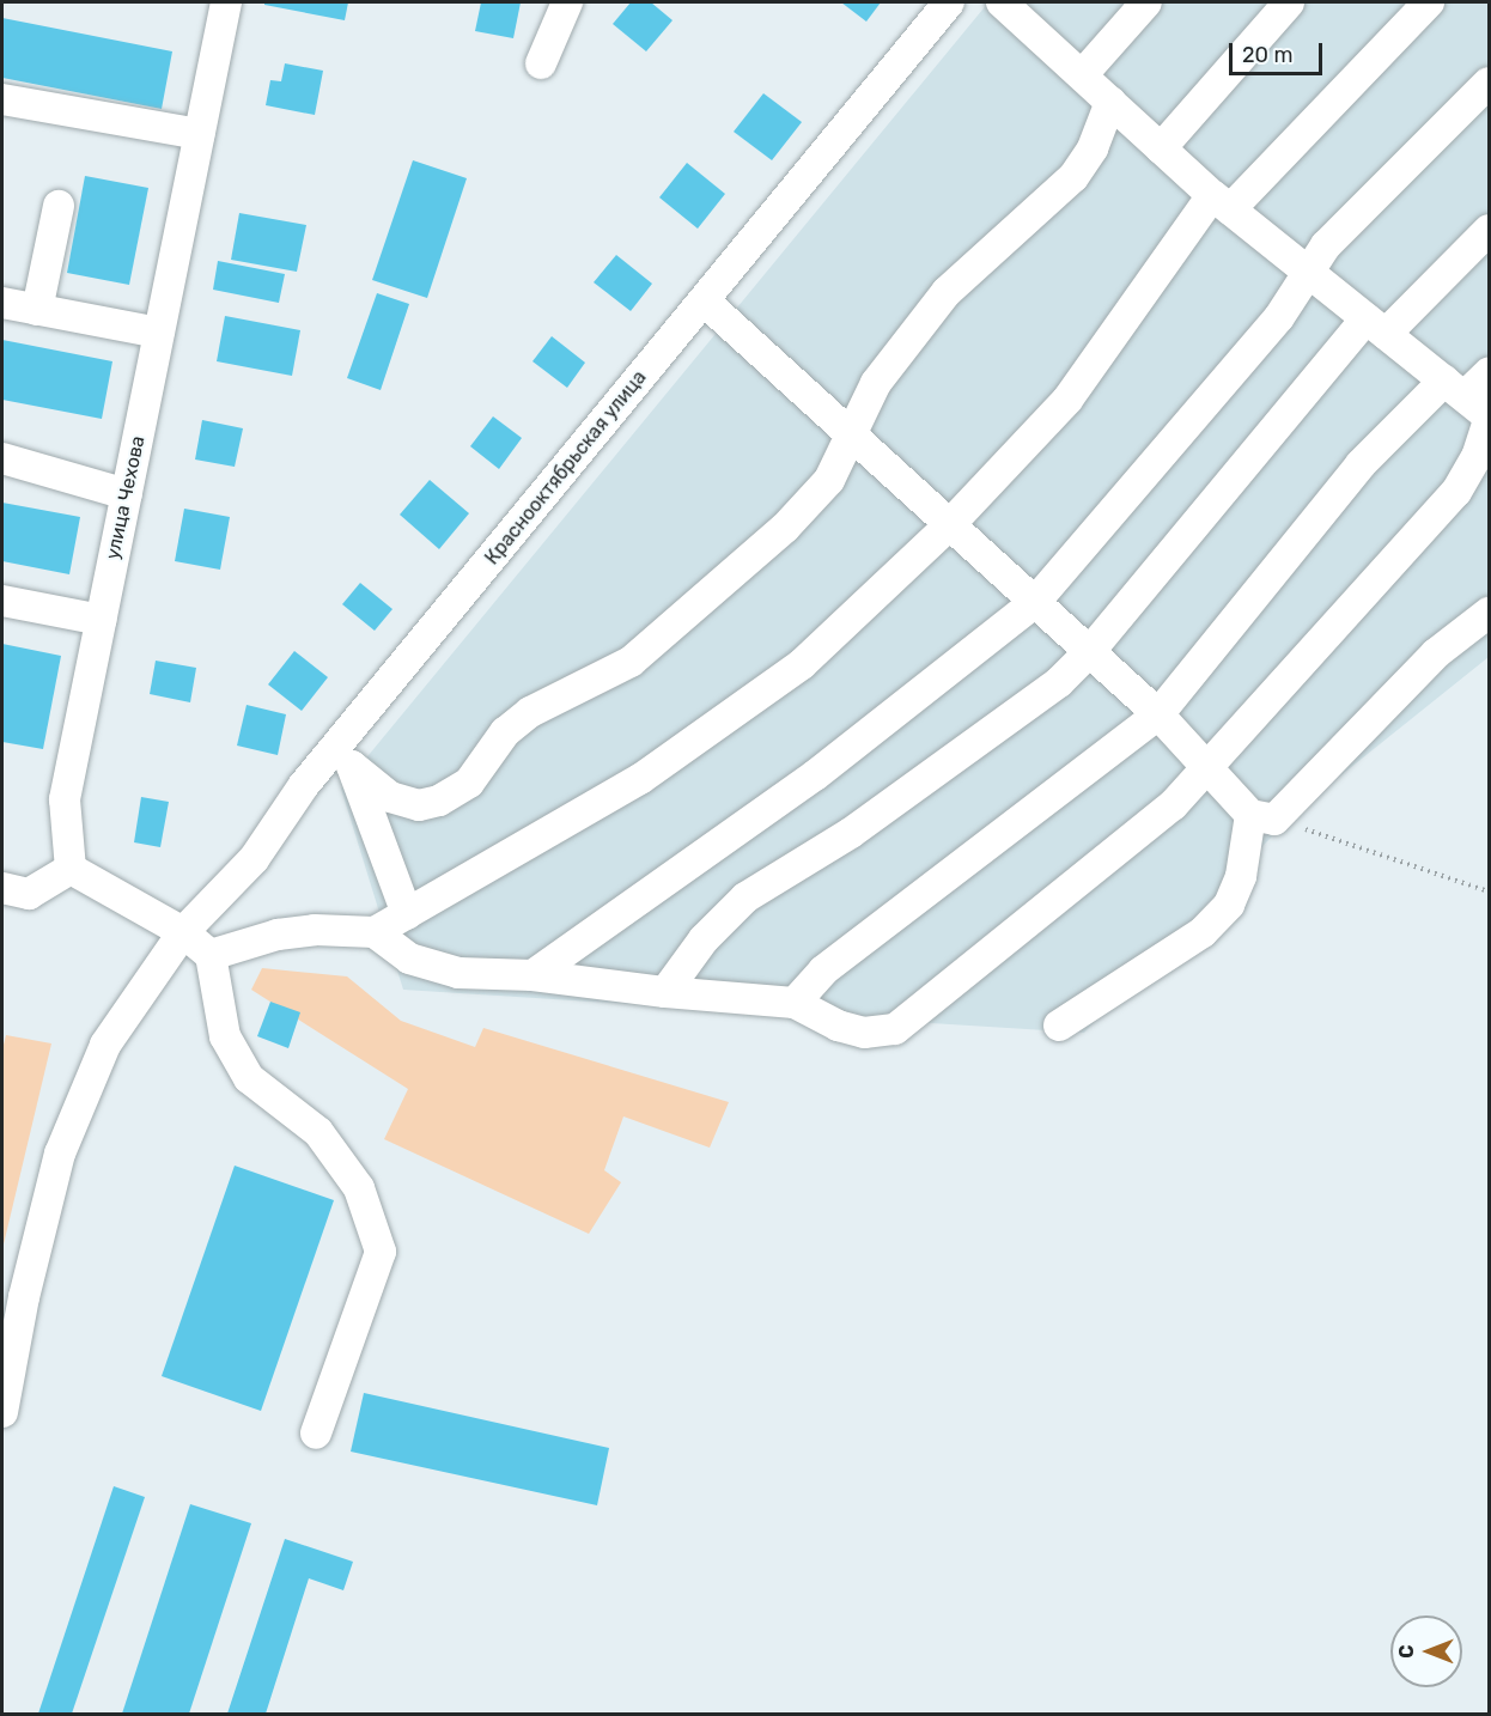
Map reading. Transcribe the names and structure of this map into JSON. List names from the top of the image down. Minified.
{"streets":{"street":["Краснооктябрьская улица","улица Чехова"]},"scale_bar":"20 m","north":"left"}
